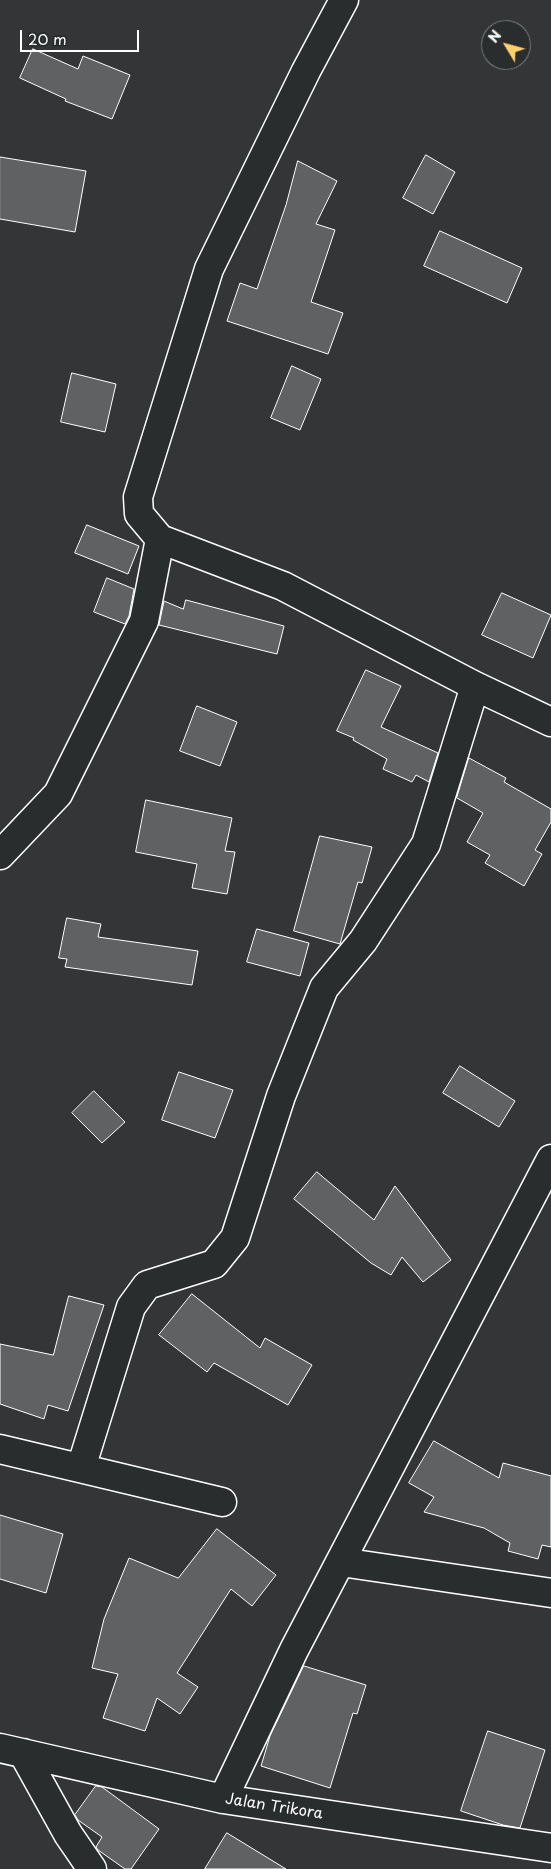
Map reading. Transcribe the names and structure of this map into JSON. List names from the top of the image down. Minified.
{"streets":{"street":["Jalan Trikora"]},"scale_bar":"20 m","north":"top left"}
